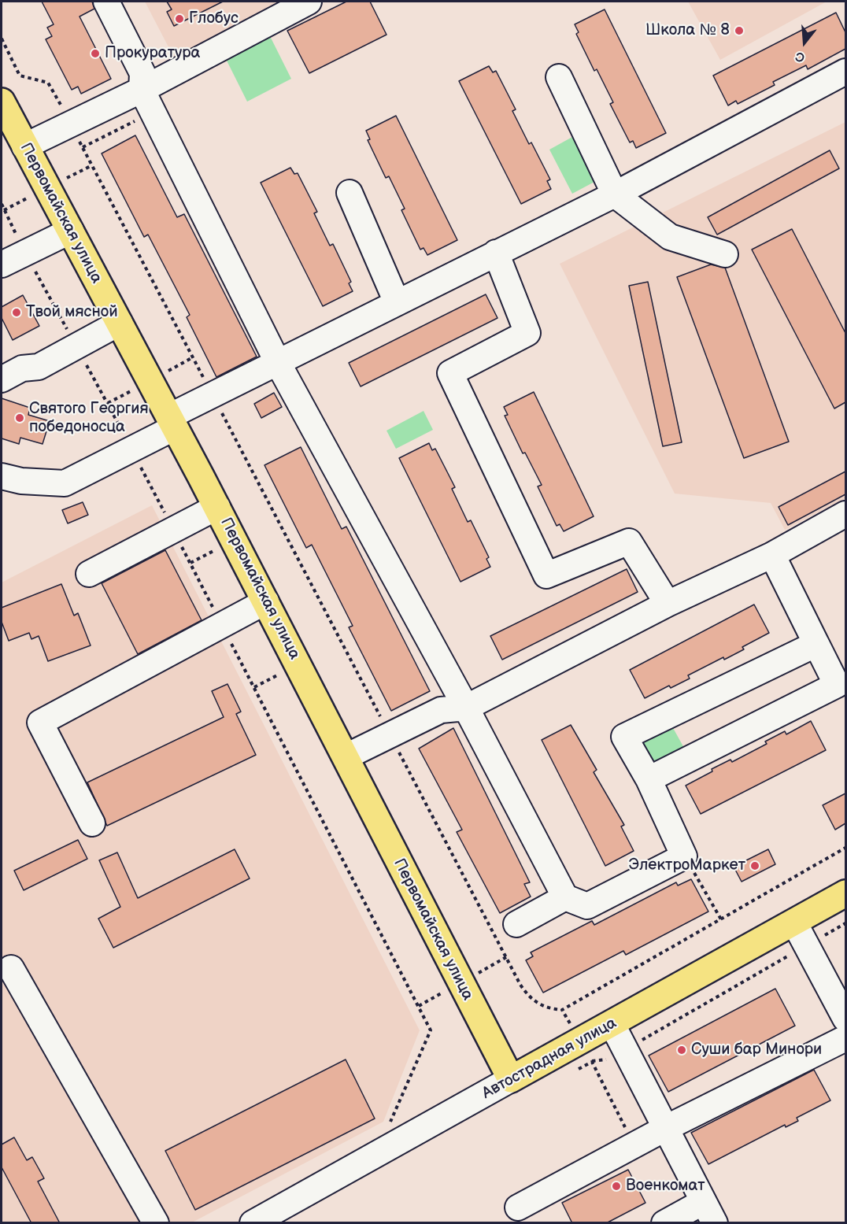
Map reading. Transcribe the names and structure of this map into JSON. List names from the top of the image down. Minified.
{"streets":{"main road":["Первомайская улица","Автострадная улица"]},"crossings":[["Первомайская улица","Автострадная улица"]],"places":["Глобус","Школа № 8","Прокуратура","Твой мясной","Святого Георгия победоносца","ЭлектроМаркет","Суши бар Минори","Военкомат"],"north":"bottom"}
